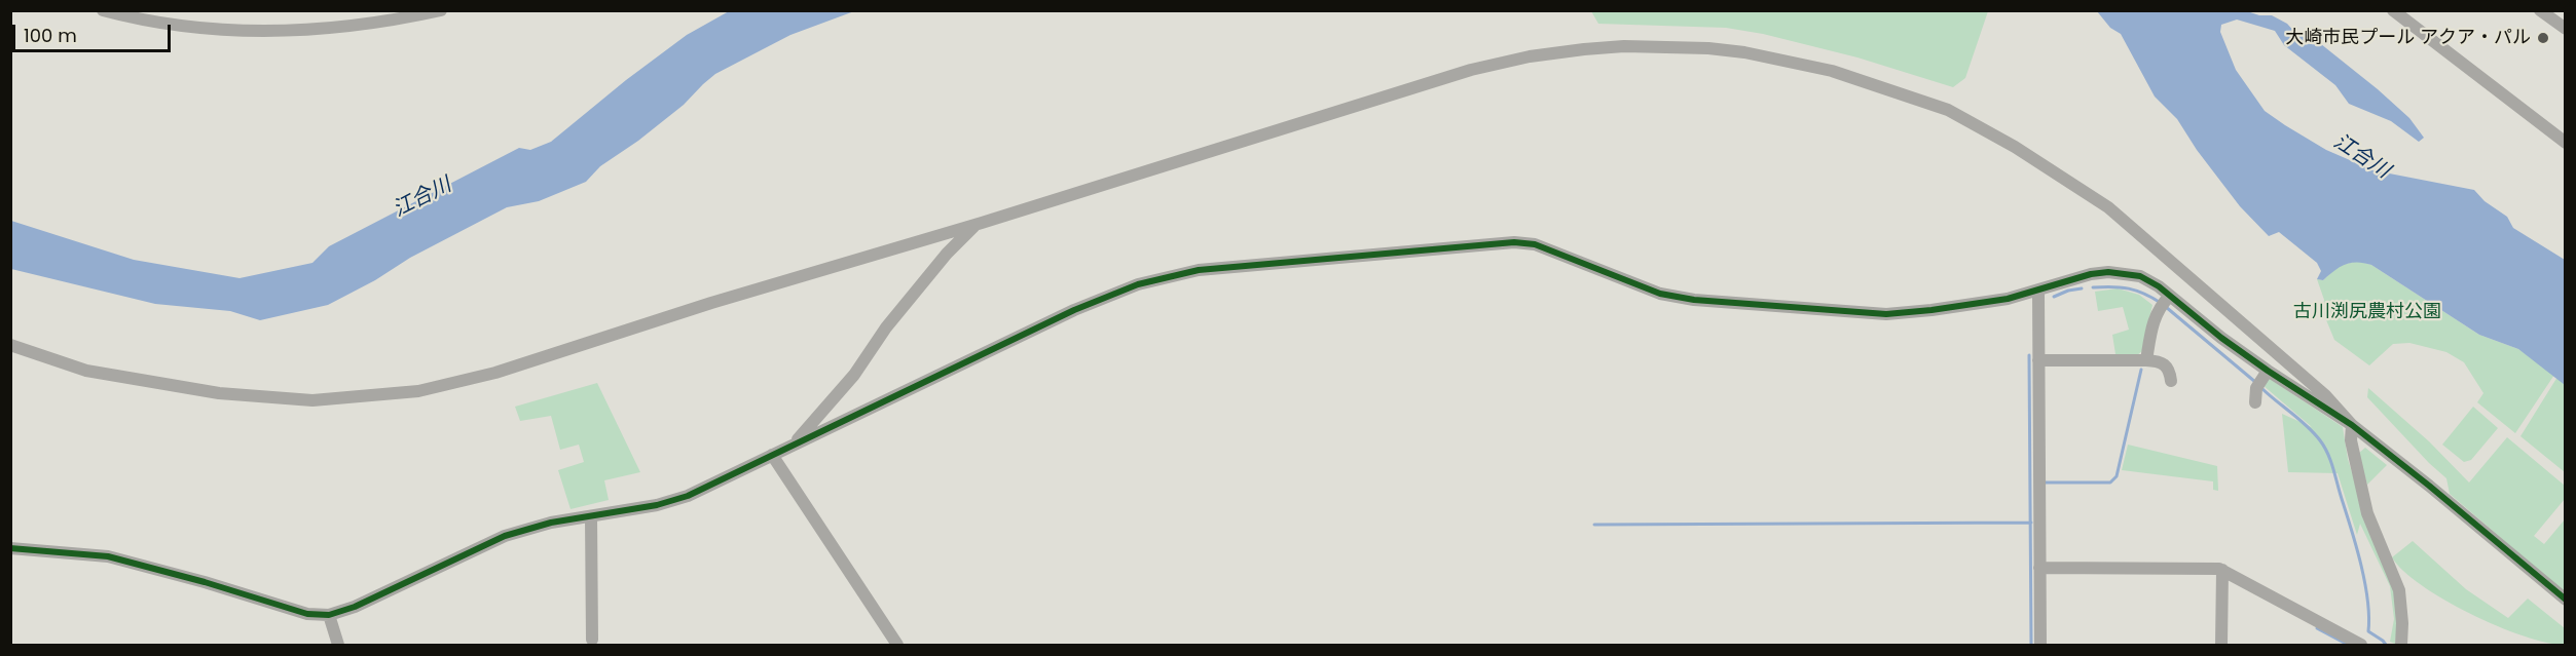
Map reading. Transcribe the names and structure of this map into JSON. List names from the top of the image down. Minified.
{"water":["江合川"],"parks":["古川渕尻農村公園"],"places":["大崎市民プール アクア・パル"],"scale_bar":"100 m"}
